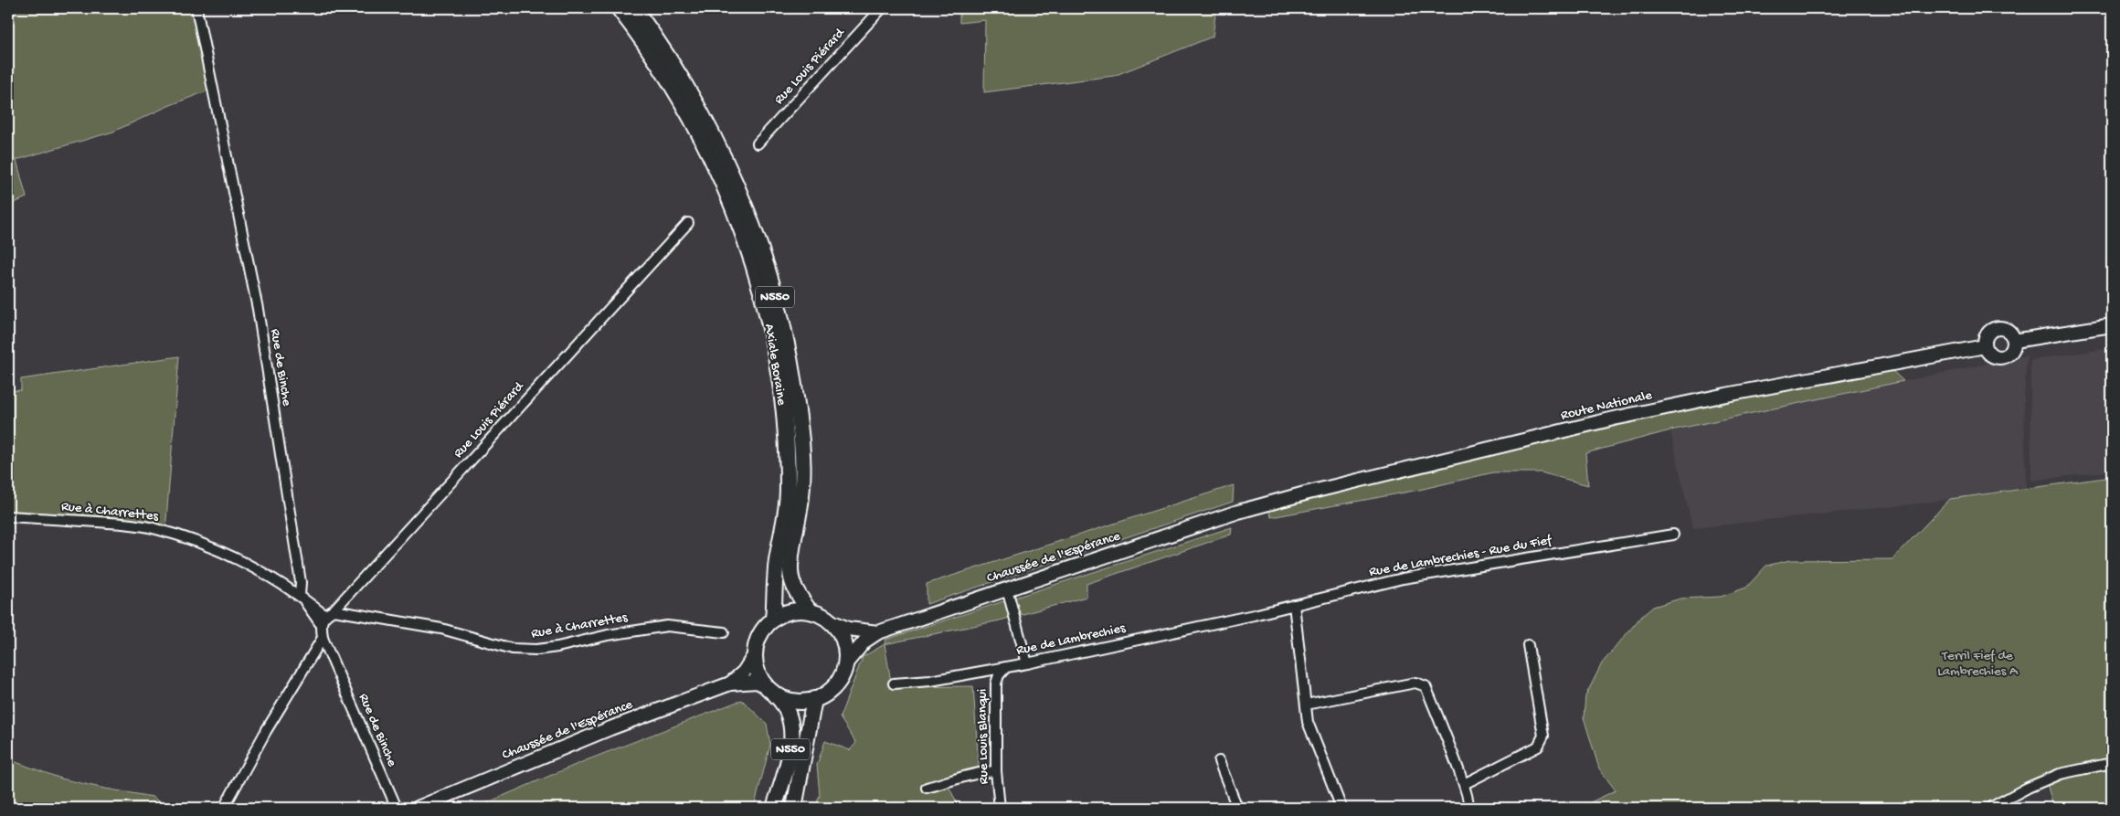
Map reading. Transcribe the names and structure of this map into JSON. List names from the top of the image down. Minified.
{"streets":{"highway":["N550","Axiale Boraine"],"main road":["Route Nationale","Chaussée de l'Espérance"],"street":["Rue Louis Piérard","Rue de Binche","Rue à Charrettes","Rue de Lambrechies - Rue du Fief","Rue de Lambrechies","Rue Louis Blanqui"]},"crossings":[["Rue Louis Piérard","Rue à Charrettes"],["N550","Axiale Boraine"],["Rue de Binche","Rue à Charrettes"],["Route Nationale","Chaussée de l'Espérance"],["Rue de Lambrechies - Rue du Fief","Rue de Lambrechies"],["Rue de Lambrechies","Rue Louis Blanqui"]],"parks":["Terril Fief de Lambrechies A"]}
